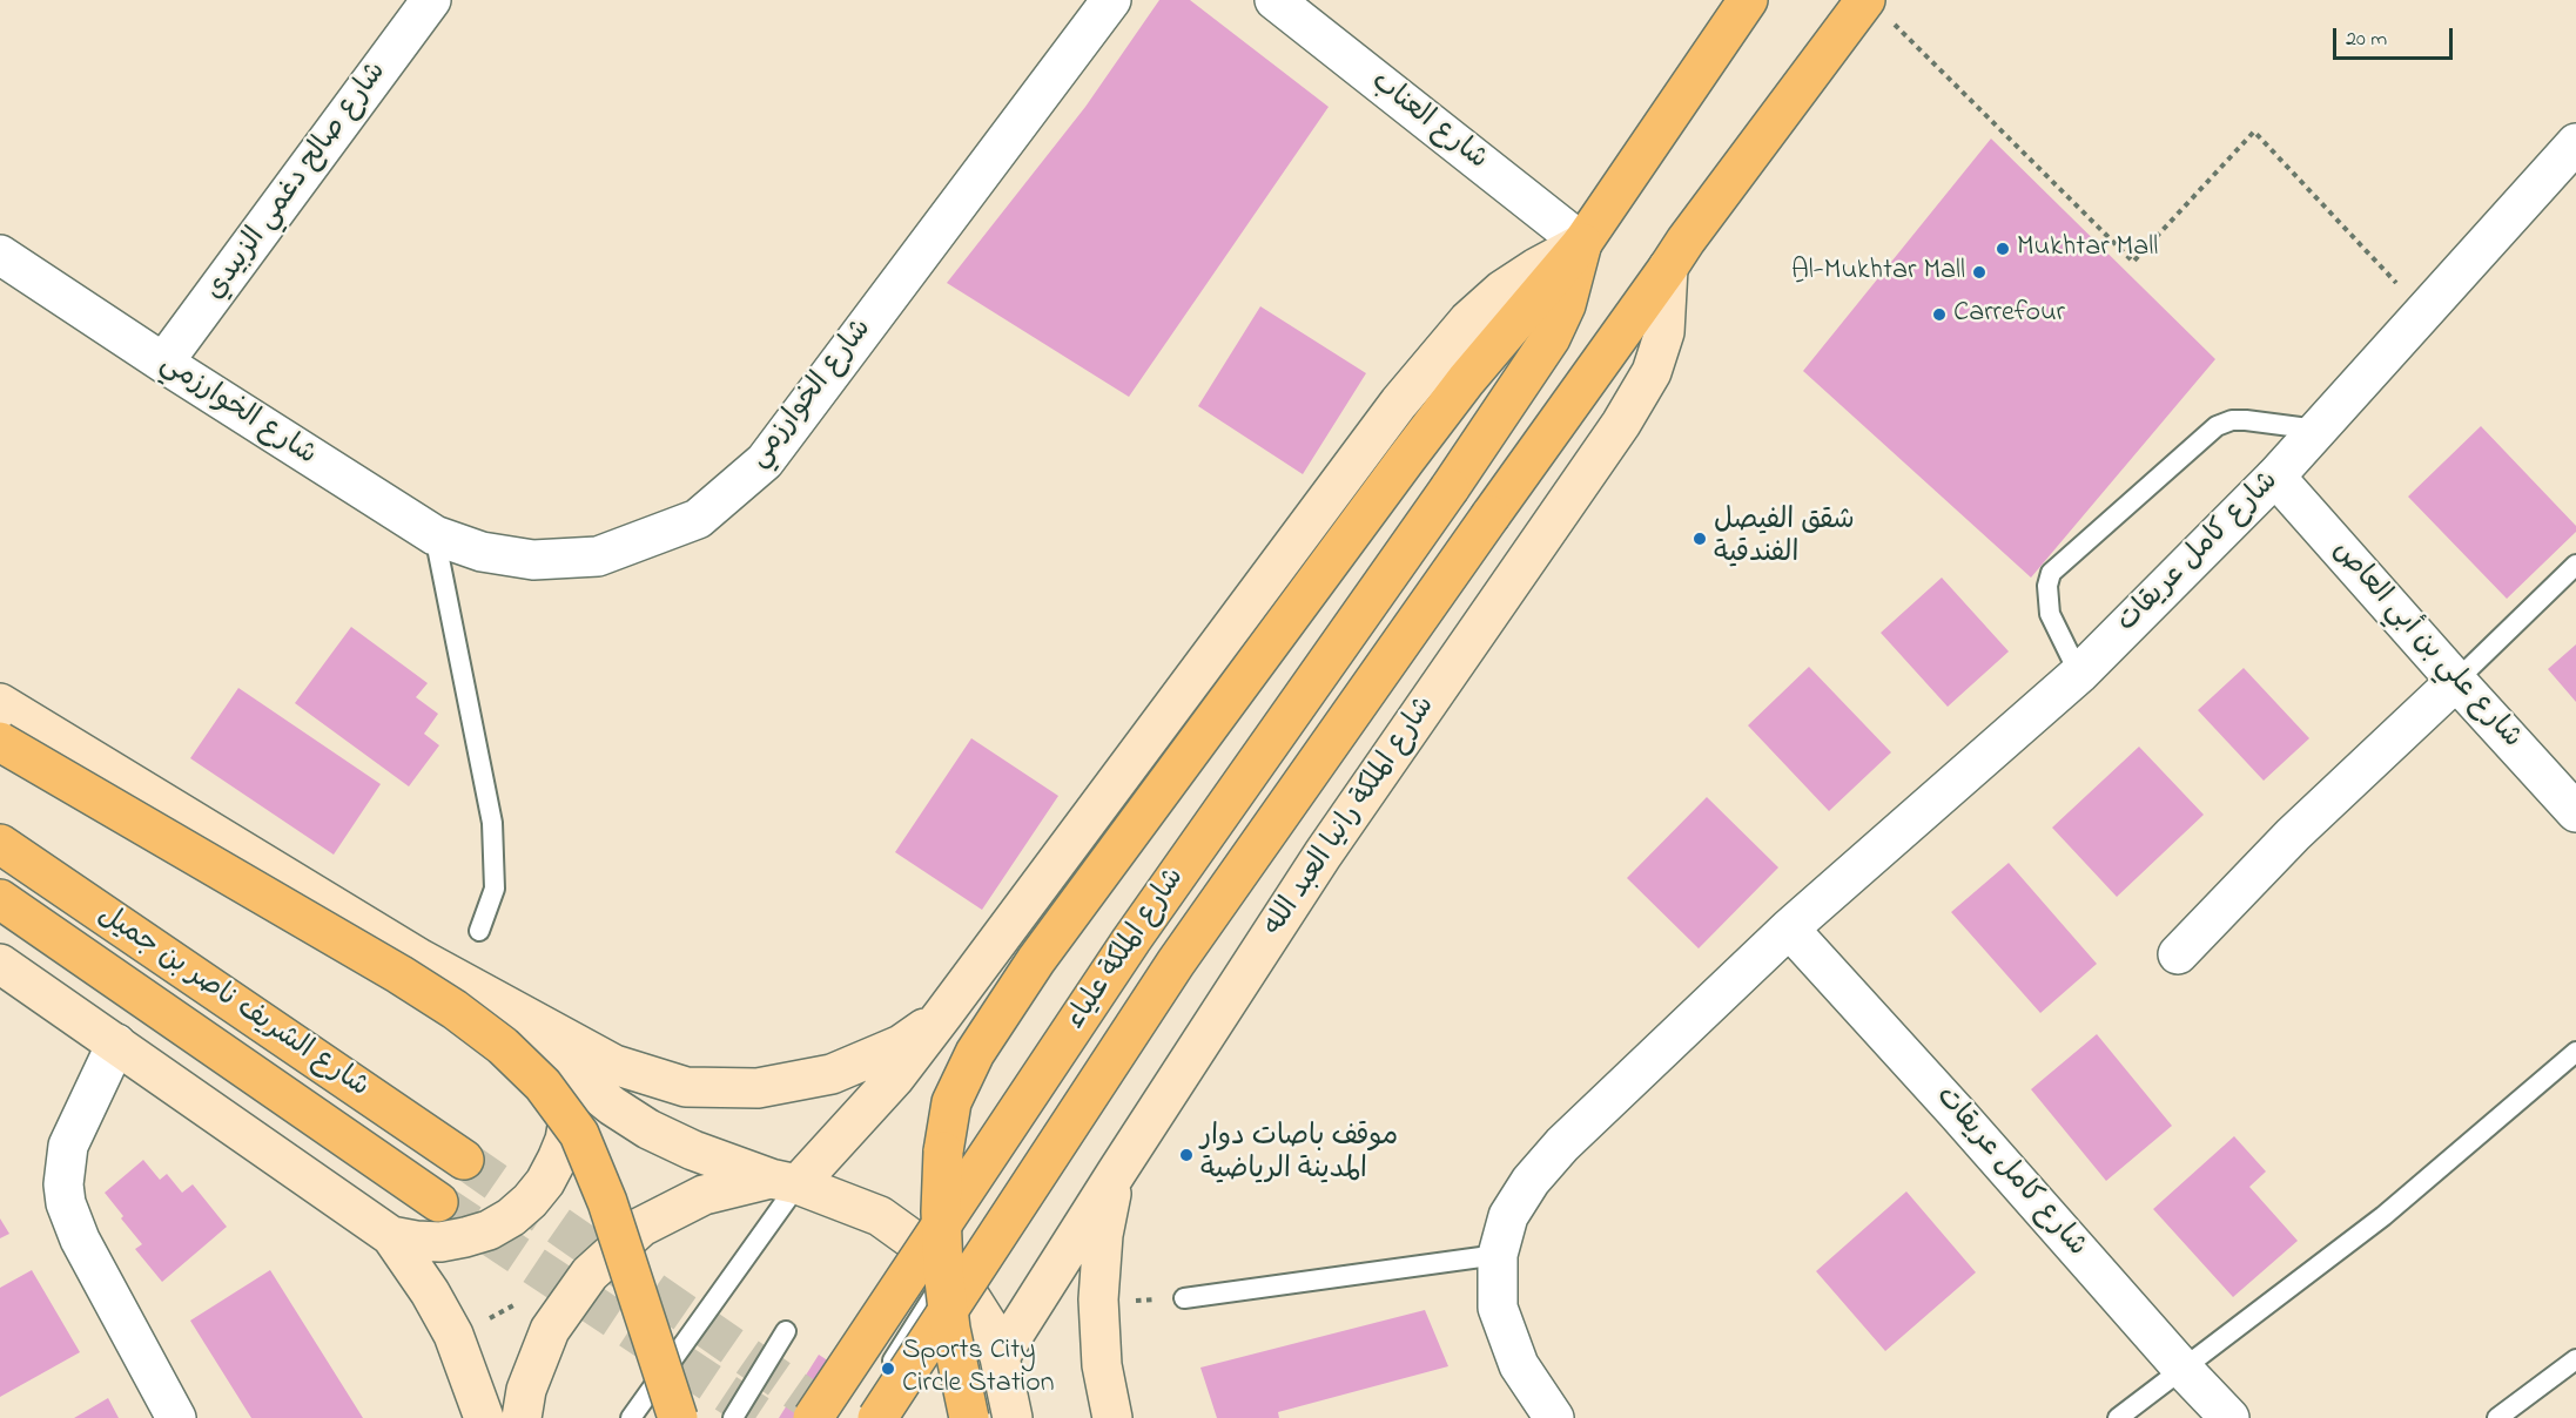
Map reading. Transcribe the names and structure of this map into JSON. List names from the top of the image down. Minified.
{"streets":{"main road":["شارع الملكة رانيا العبد الله","شارع الملكة علياء","شارع الشريف ناصر بن جميل"],"street":["شارع العناب","شارع صالح دغمي الزبيدي","شارع الخوارزمي","شارع كامل عريقات","شارع علي بن أبي العاص"]},"crossings":[["شارع العناب","شارع الملكة علياء"],["شارع صالح دغمي الزبيدي","شارع الخوارزمي"],["شارع كامل عريقات","شارع علي بن أبي العاص"],["شارع الملكة رانيا العبد الله","شارع الملكة علياء"]],"places":["Mukhtar Mall","ِAl-Mukhtar Mall","Carrefour","شقق الفيصل الفندقية","موقف باصات دوار المدينة الرياضية","Sports City Circle Station"],"scale_bar":"20 m"}
